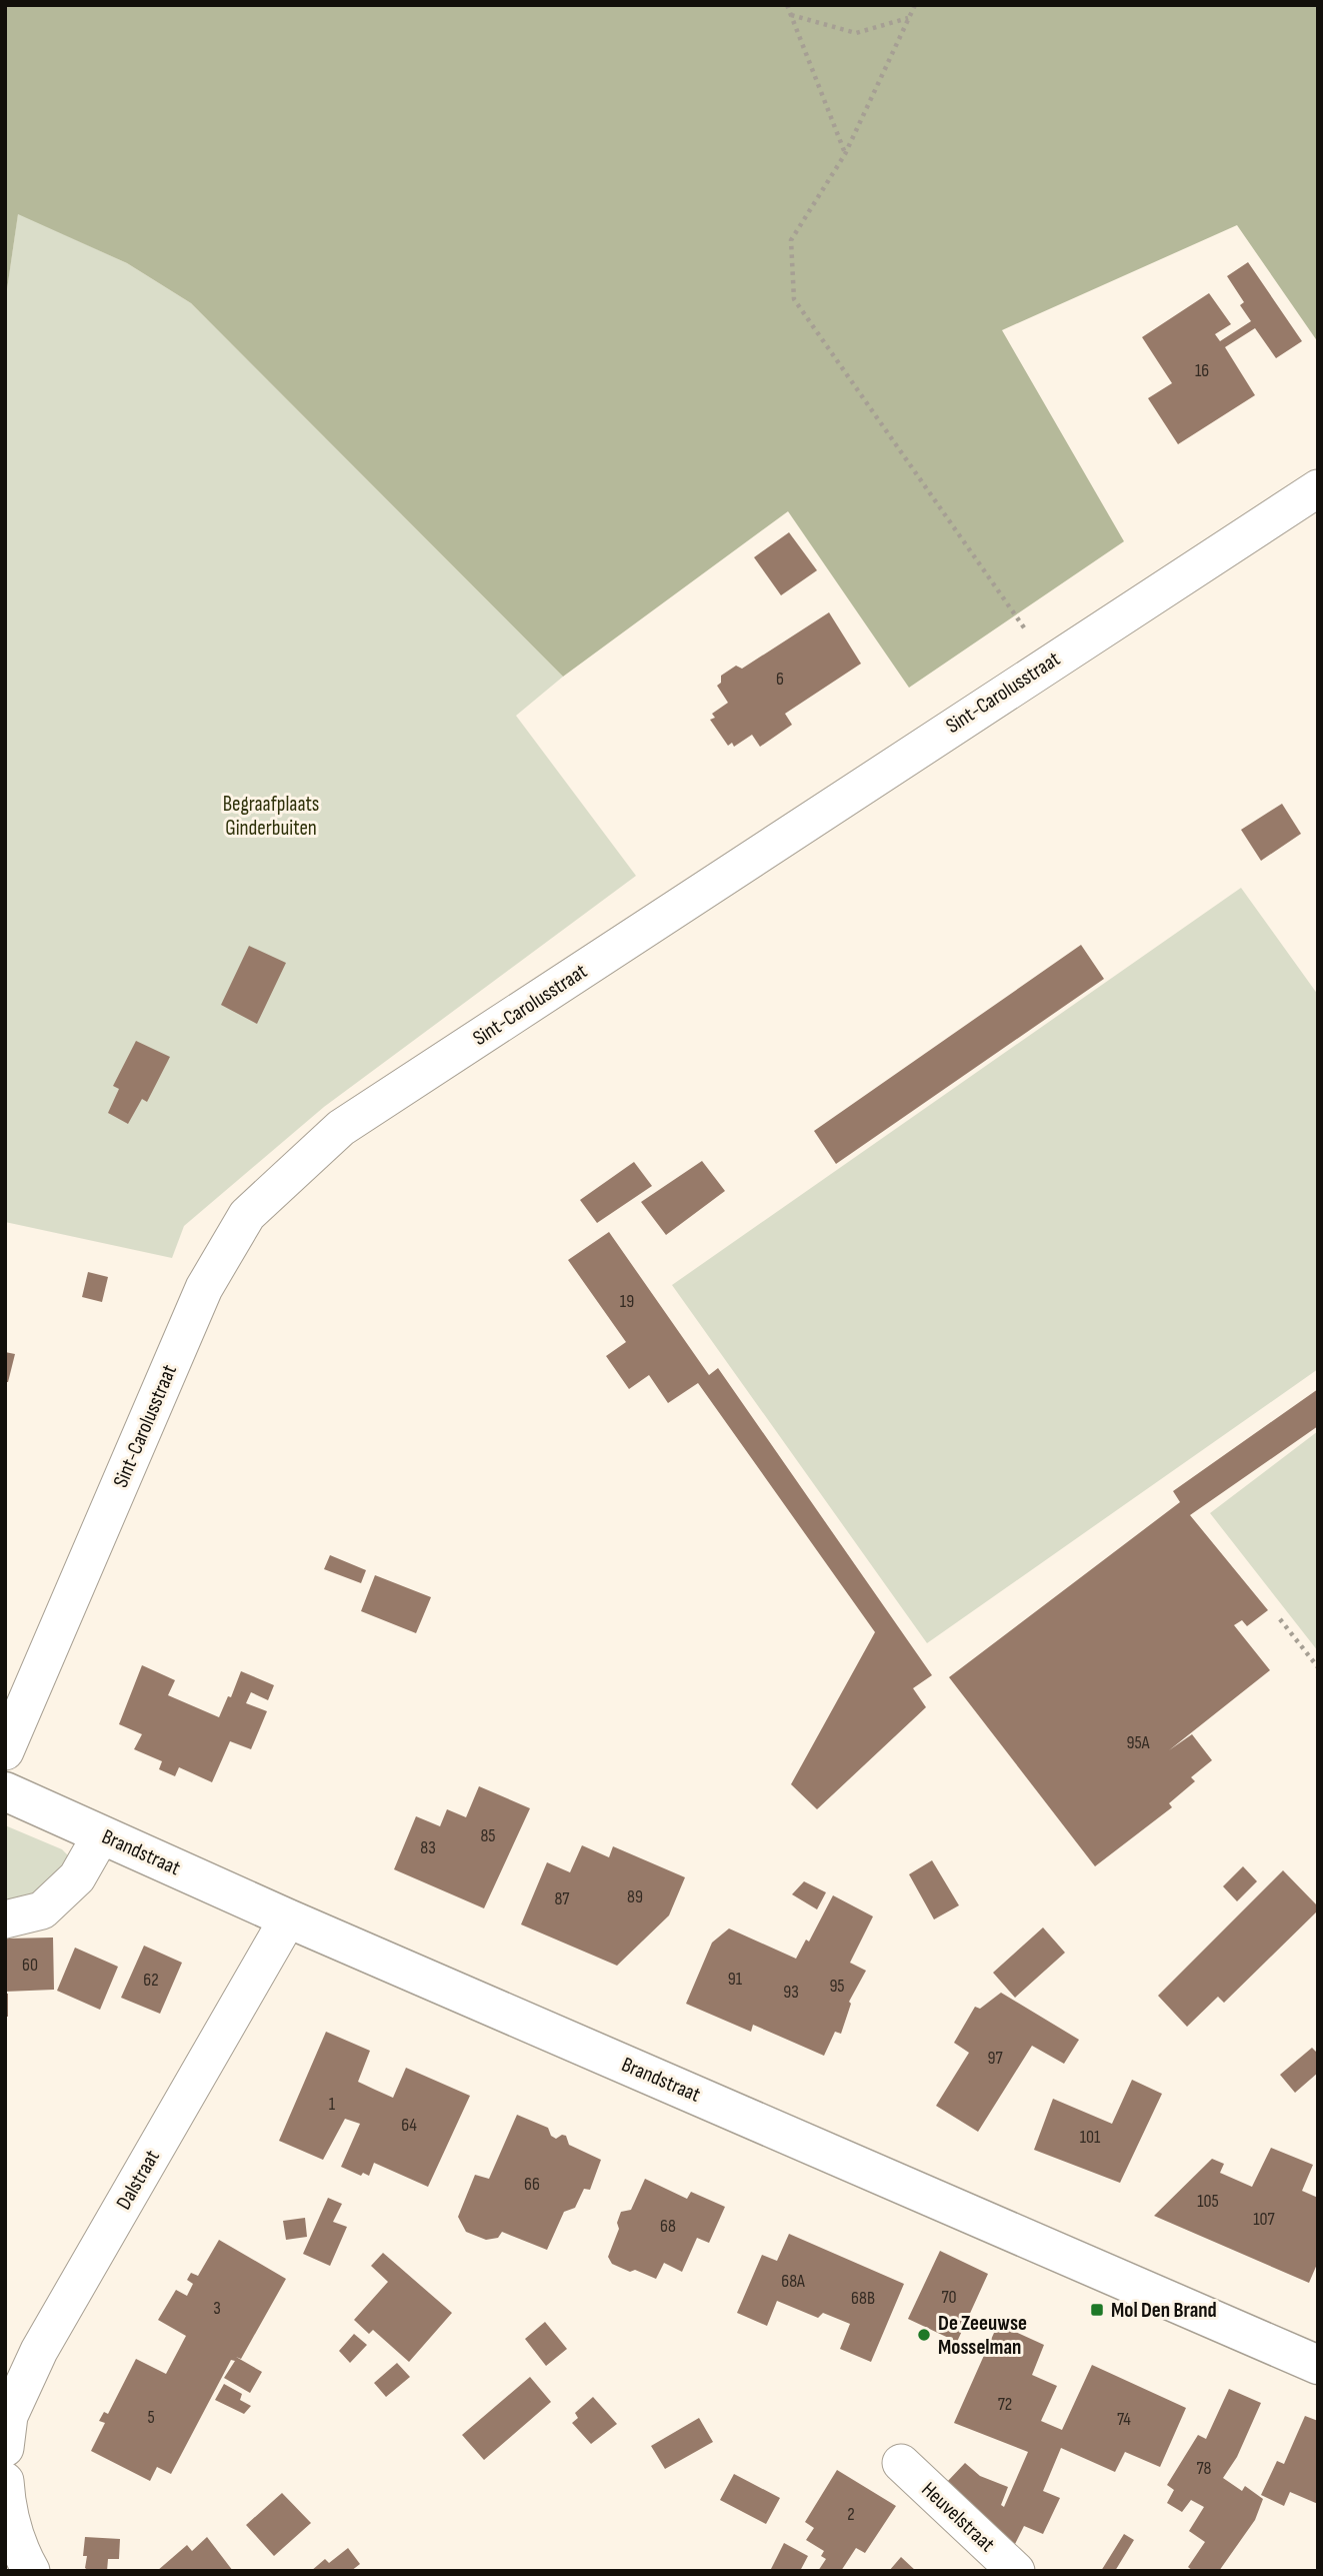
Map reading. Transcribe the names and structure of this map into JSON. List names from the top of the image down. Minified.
{"streets":{"street":["Sint-Carolusstraat","Brandstraat","Dalstraat","Heuvelstraat"]},"crossings":[["Brandstraat","Dalstraat"]],"parks":["Begraafplaats Ginderbuiten"],"places":{"transit":["Mol Den Brand"],"other":["De Zeeuwse Mosselman"]},"house_numbers":["16","6","19","95A","85","83","89","87","60","91","62","95","93","97","1","64","101","66","105","107","68","68A","70","68B","3","72","5","74","78","2"]}
